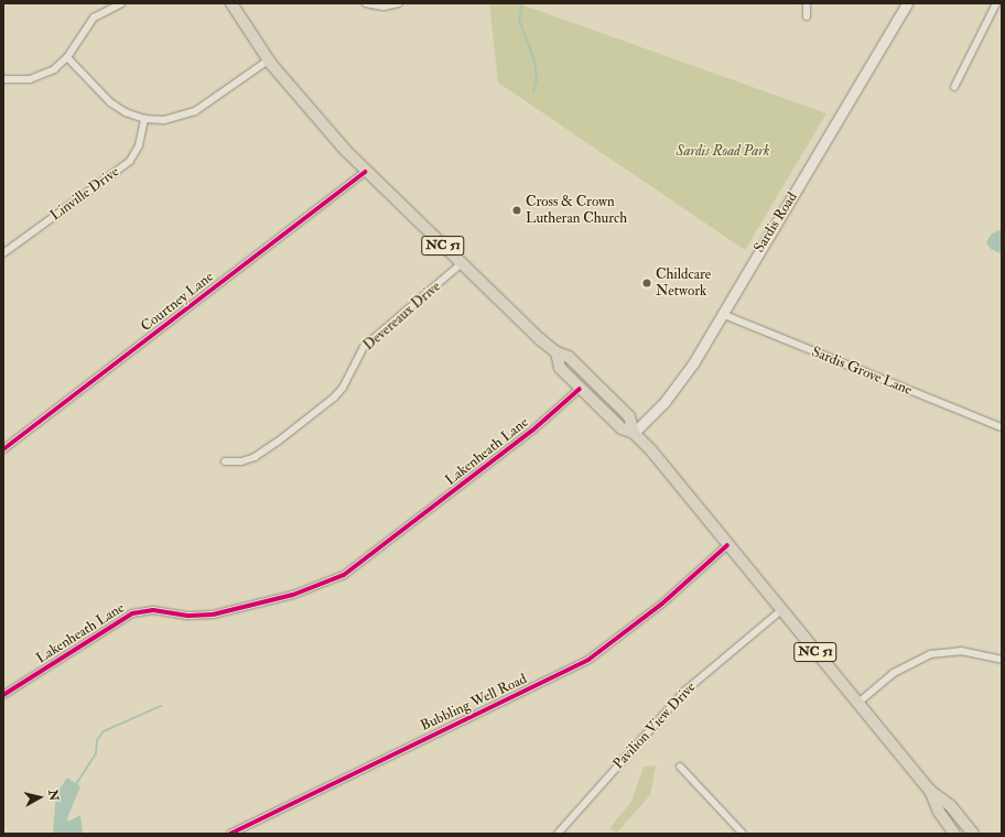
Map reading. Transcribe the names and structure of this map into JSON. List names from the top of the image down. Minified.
{"streets":{"main road":["Sardis Road","NC 51"],"street":["Linville Drive","Courtney Lane","Devereaux Drive","Sardis Grove Lane","Lakenheath Lane","Bubbling Well Road","Pavilion View Drive"]},"crossings":[["Sardis Road","NC 51"],["Sardis Road","Sardis Grove Lane"],["NC 51","Courtney Lane"],["NC 51","Devereaux Drive"],["NC 51","Lakenheath Lane"],["NC 51","Bubbling Well Road"],["NC 51","Pavilion View Drive"]],"parks":["Sardis Road Park"],"places":["Cross & Crown Lutheran Church","Childcare Network"],"north":"right"}
